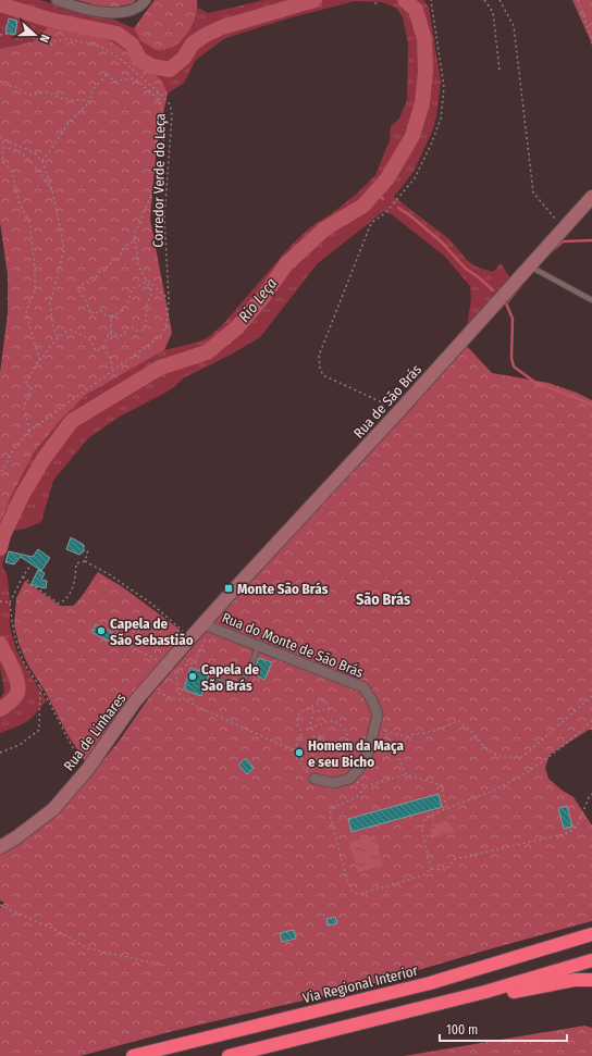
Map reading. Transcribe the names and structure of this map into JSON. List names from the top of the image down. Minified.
{"streets":{"highway":["Via Regional Interior"],"main road":["Rua de São Brás","Rua de Linhares"],"street":["Rua do Monte de São Brás"],"path":["Corredor Verde do Leça"]},"crossings":[["Rua de São Brás","Rua do Monte de São Brás"],["Rua de São Brás","Rua de Linhares"],["Rua do Monte de São Brás","Rua de Linhares"]],"districts":["São Brás"],"water":["Rio Leça"],"places":{"transit":["Monte São Brás"],"other":["Capela de São Sebastião","Capela de São Brás","Homem da Maça e seu Bicho"]},"scale_bar":"100 m","north":"right"}
